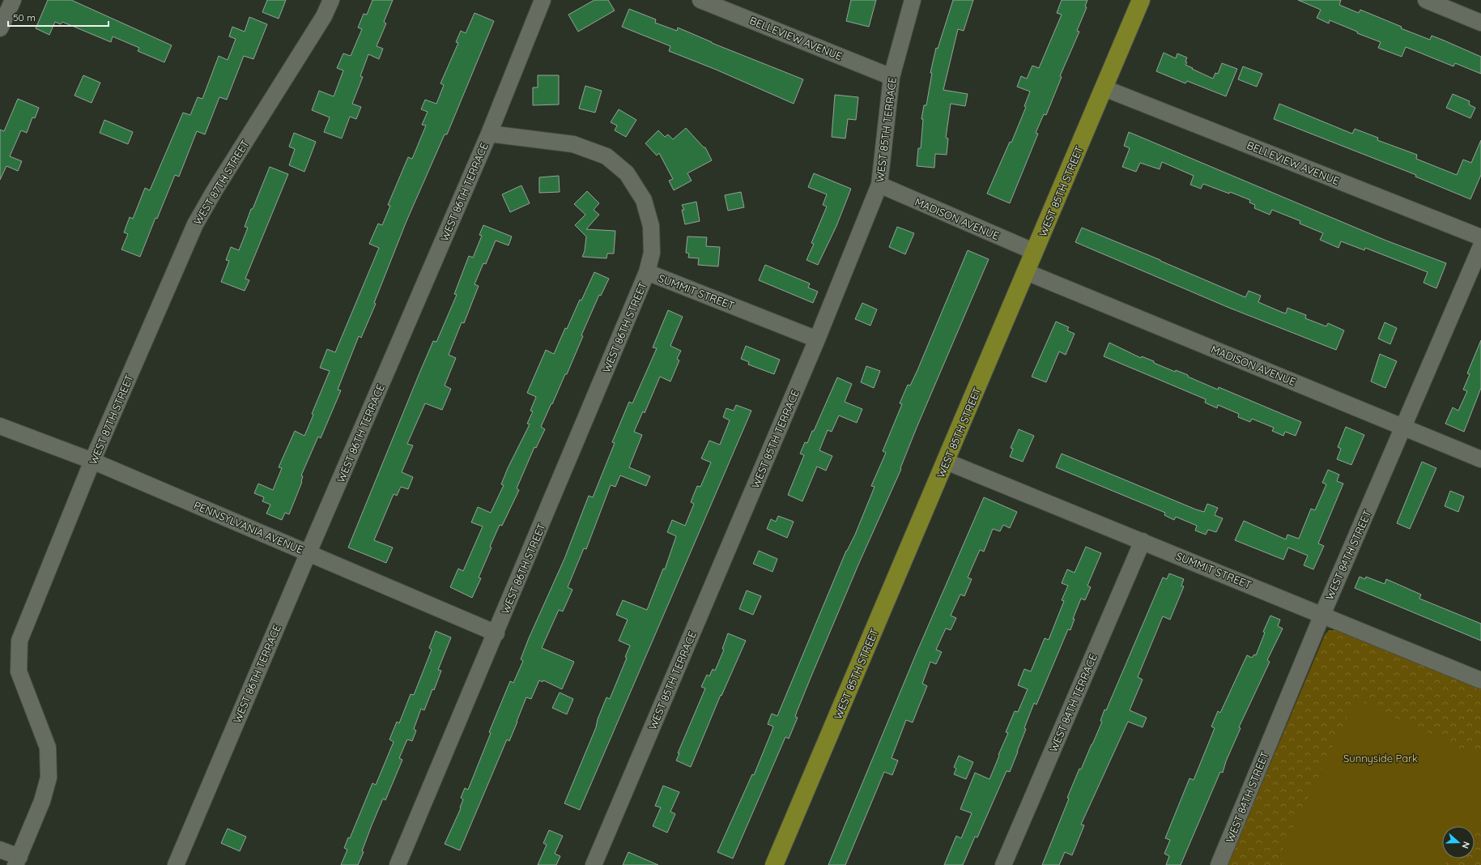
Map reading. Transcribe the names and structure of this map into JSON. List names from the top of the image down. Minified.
{"streets":{"main road":["WEST 85TH STREET"],"street":["BELLEVIEW AVENUE","WEST 85TH TERRACE","WEST 87TH STREET","WEST 86TH TERRACE","MADISON AVENUE","SUMMIT STREET","WEST 86TH STREET","PENNSYLVANIA AVENUE","WEST 84TH STREET","WEST 84TH TERRACE"]},"crossings":[["BELLEVIEW AVENUE","WEST 85TH TERRACE"],["BELLEVIEW AVENUE","WEST 85TH STREET"],["WEST 85TH TERRACE","MADISON AVENUE"],["WEST 85TH TERRACE","SUMMIT STREET"],["WEST 87TH STREET","PENNSYLVANIA AVENUE"],["WEST 85TH STREET","MADISON AVENUE"],["WEST 85TH STREET","SUMMIT STREET"],["WEST 86TH TERRACE","SUMMIT STREET"],["WEST 86TH TERRACE","PENNSYLVANIA AVENUE"],["MADISON AVENUE","WEST 84TH STREET"],["SUMMIT STREET","WEST 86TH STREET"],["SUMMIT STREET","WEST 84TH STREET"],["SUMMIT STREET","WEST 84TH TERRACE"],["WEST 86TH STREET","PENNSYLVANIA AVENUE"]],"parks":["Sunnyside Park"],"scale_bar":"50 m","north":"right"}
